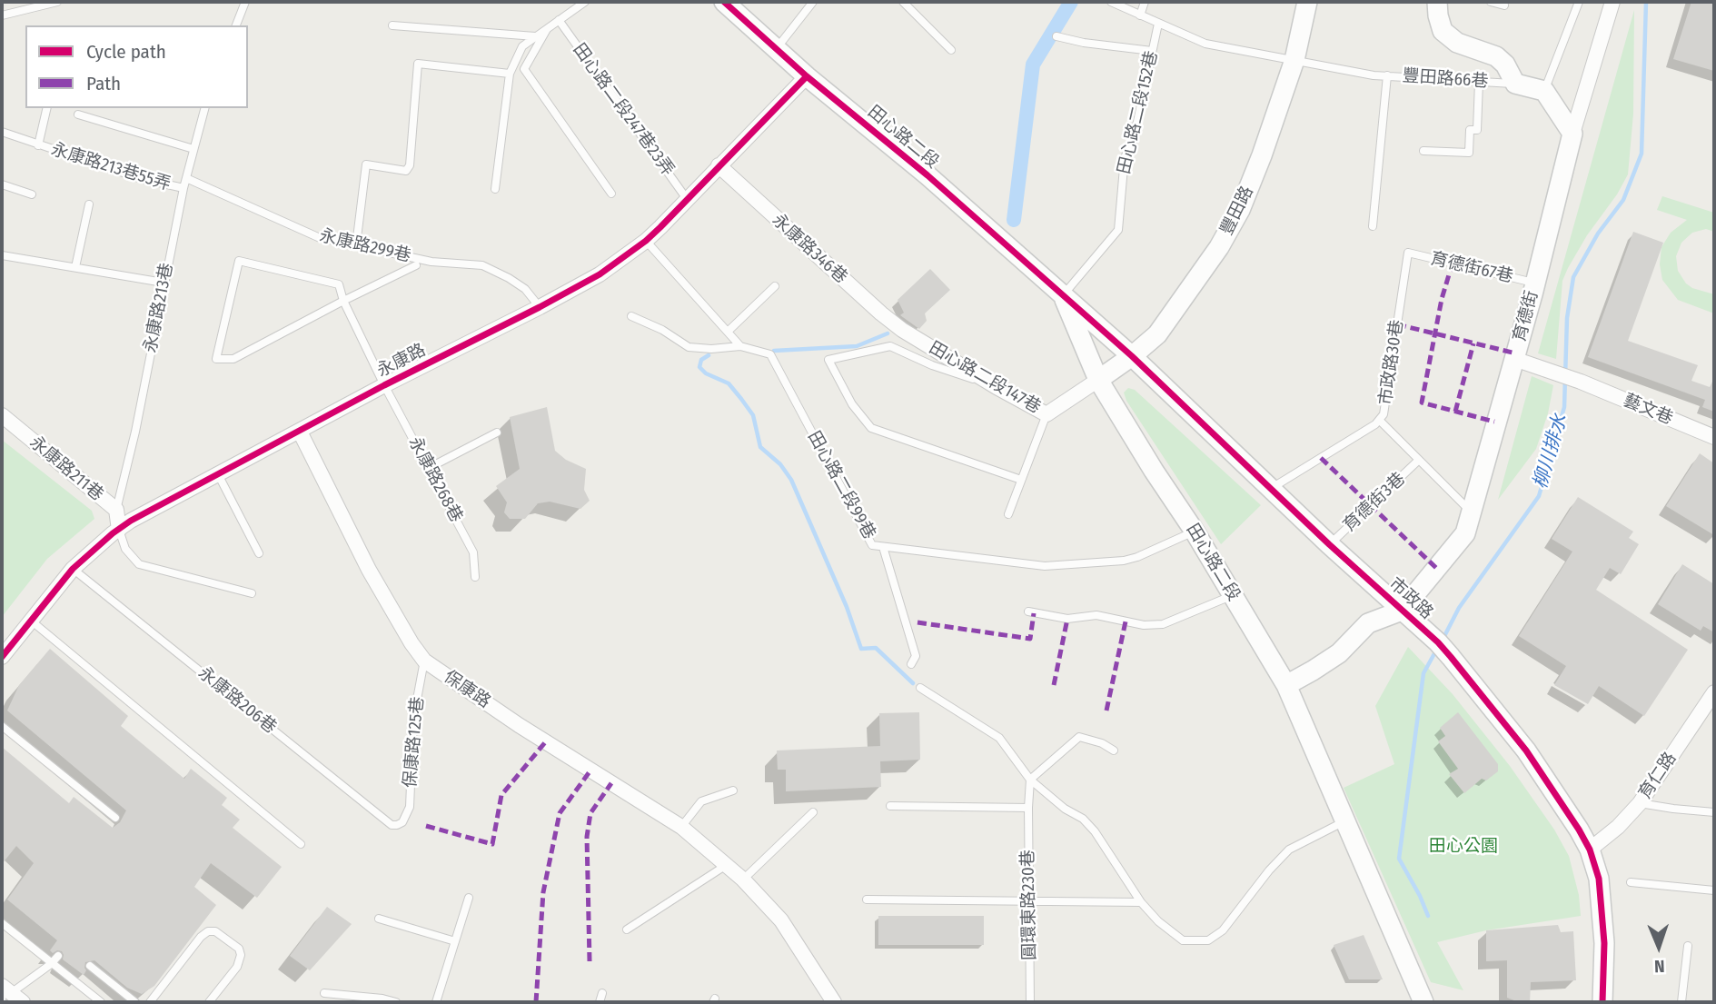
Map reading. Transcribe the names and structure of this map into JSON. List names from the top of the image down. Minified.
{"streets":{"street":["豐田路66巷","田心路二段","豐田路","永康路346巷","育德街","永康路","田心路二段147巷","藝文巷","永康路211巷","市政路","保康路","育仁路"],"lane":["田心路二段247巷23弄","田心路二段152巷","永康路213巷55弄","永康路299巷","育德街67巷","永康路213巷","市政路30巷","永康路268巷","田心路二段99巷","育德街3巷","永康路206巷","保康路125巷","圓環東路230巷"]},"crossings":[["豐田路66巷","田心路二段152巷"],["豐田路66巷","豐田路"],["田心路二段247巷23弄","永康路"],["田心路二段152巷","田心路二段"],["田心路二段152巷","市政路"],["田心路二段","豐田路"],["田心路二段","永康路"],["田心路二段","田心路二段147巷"],["田心路二段","田心路二段99巷"],["田心路二段","市政路"],["永康路213巷55弄","永康路213巷"],["豐田路","田心路二段147巷"],["豐田路","市政路"],["永康路299巷","永康路213巷"],["永康路299巷","永康路"],["永康路346巷","永康路"],["永康路346巷","田心路二段147巷"],["育德街67巷","育德街"],["育德街67巷","市政路30巷"],["永康路213巷","永康路211巷"],["育德街","藝文巷"],["育德街","市政路"],["永康路","永康路211巷"],["永康路","永康路268巷"],["永康路","田心路二段99巷"],["永康路","保康路"],["永康路","永康路206巷"],["市政路30巷","市政路"],["育德街3巷","市政路"],["市政路","育仁路"],["保康路","保康路125巷"],["永康路206巷","保康路125巷"]],"water":["柳川排水"],"parks":["田心公園"],"legend":["Cycle path","Path"],"north":"bottom"}
